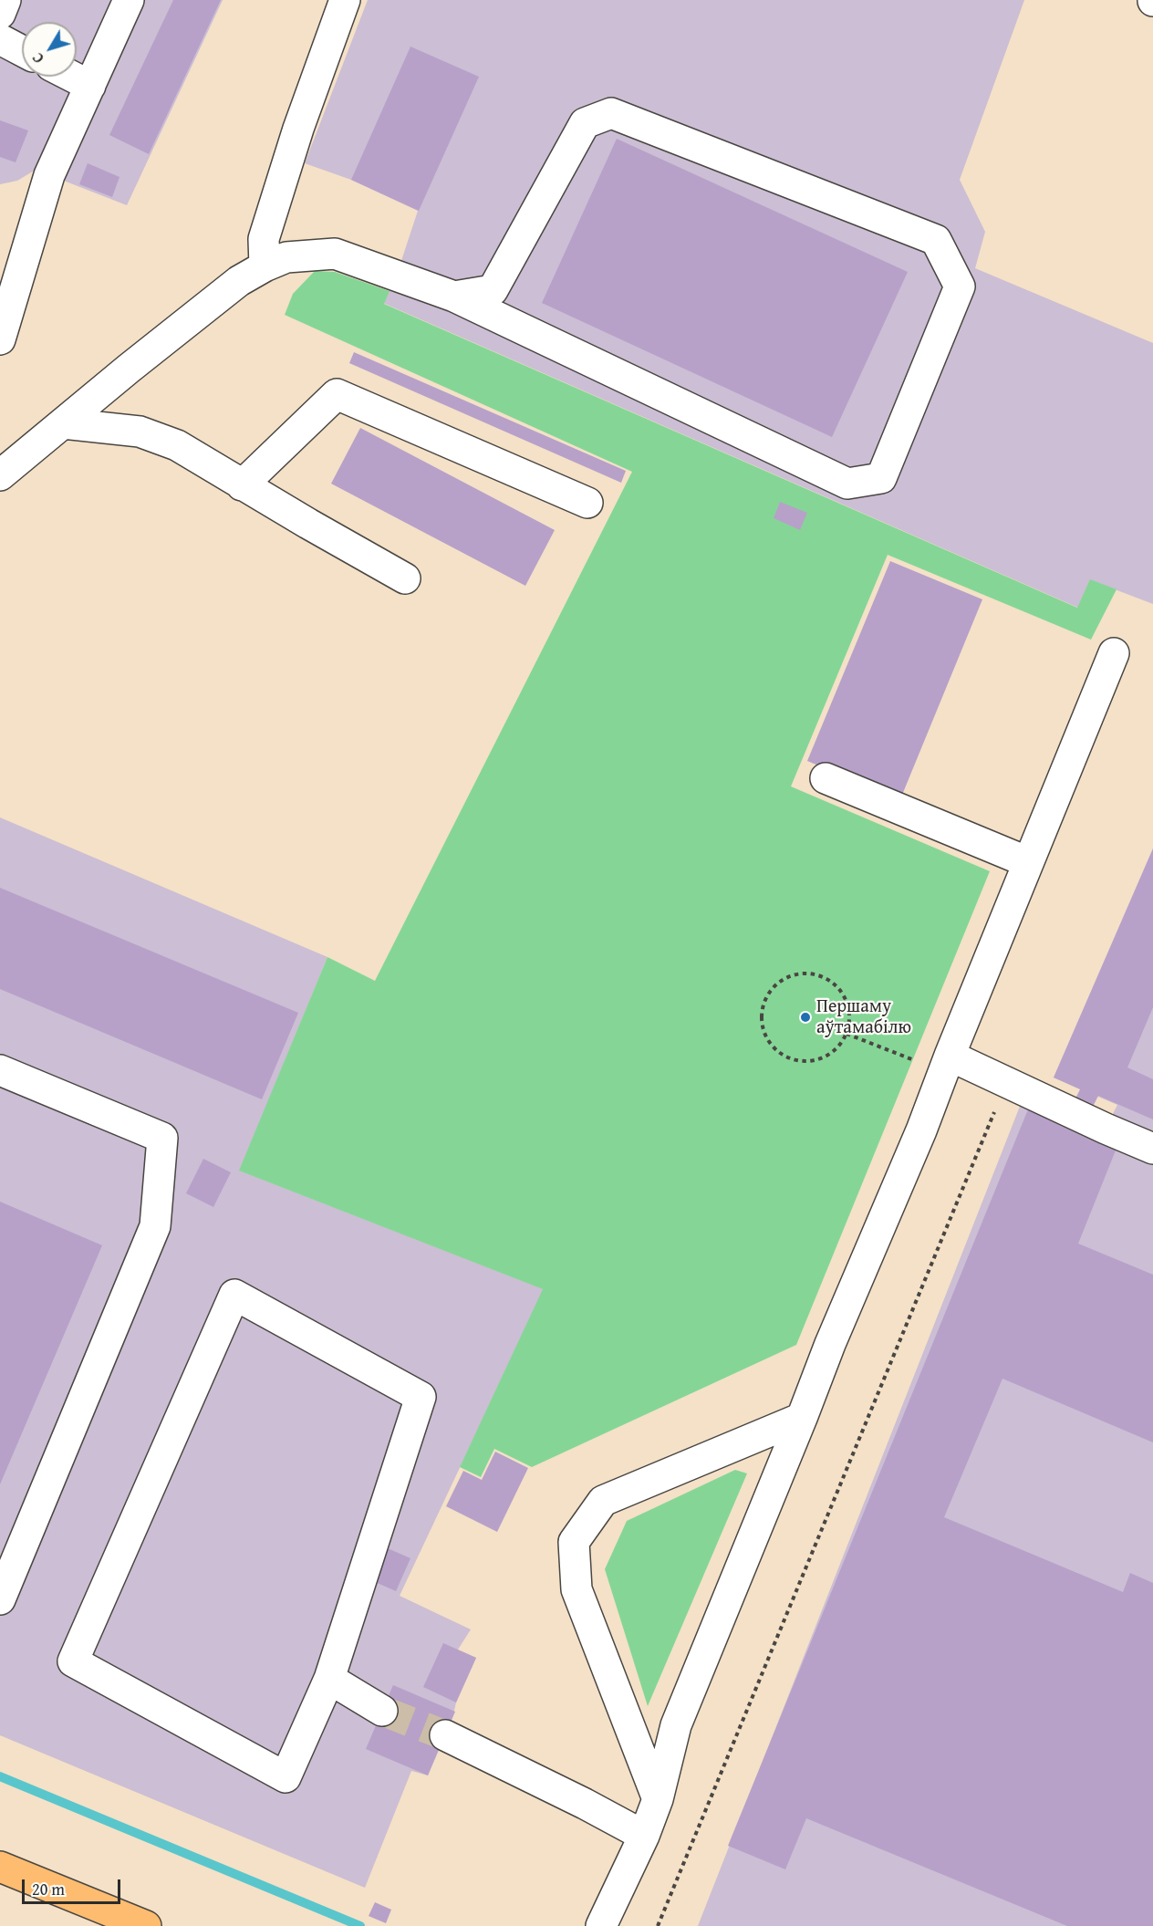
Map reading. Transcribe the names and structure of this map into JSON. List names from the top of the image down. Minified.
{"places":["Першаму аўтамабілю"],"scale_bar":"20 m","north":"bottom left"}
